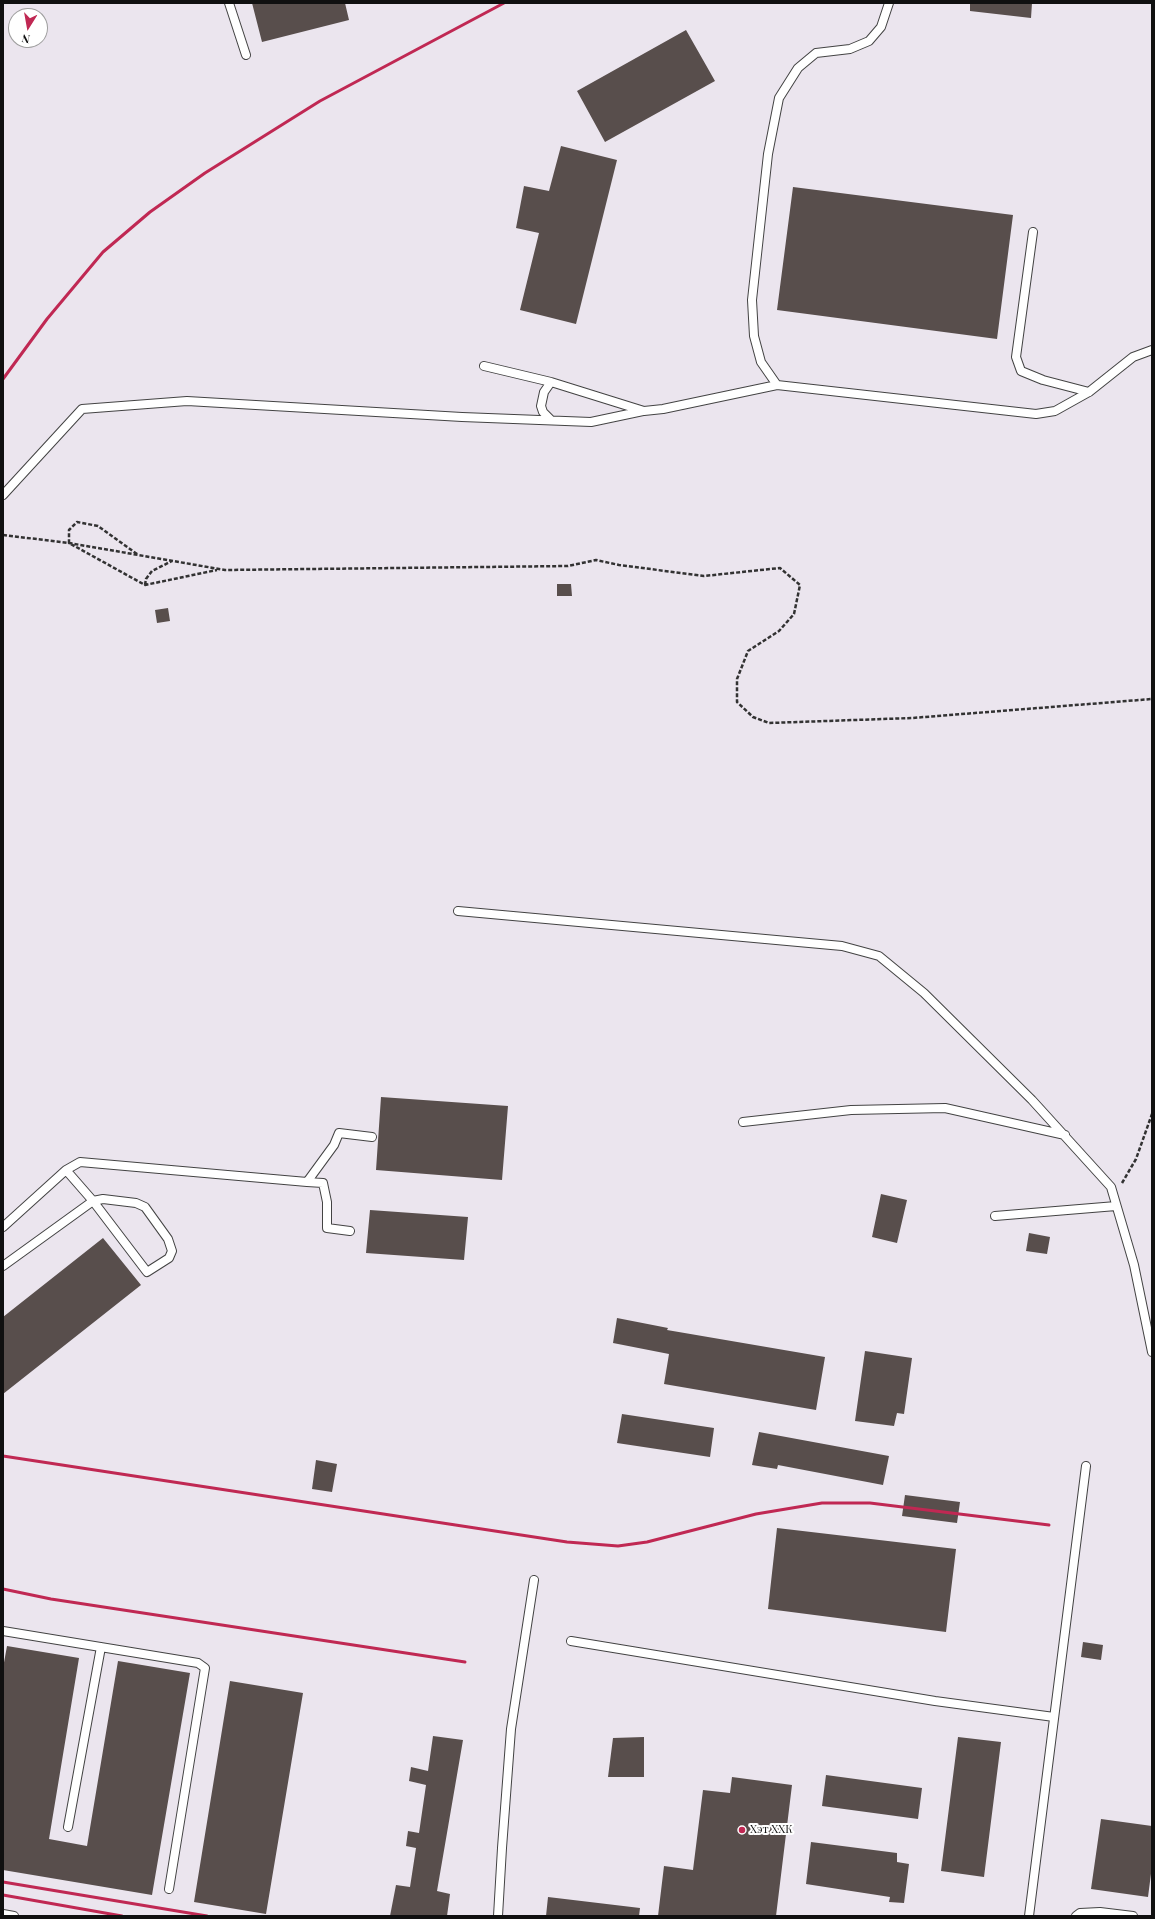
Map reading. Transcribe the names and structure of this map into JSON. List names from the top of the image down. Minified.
{"places":["Хэт ХХК"],"north":"bottom"}
